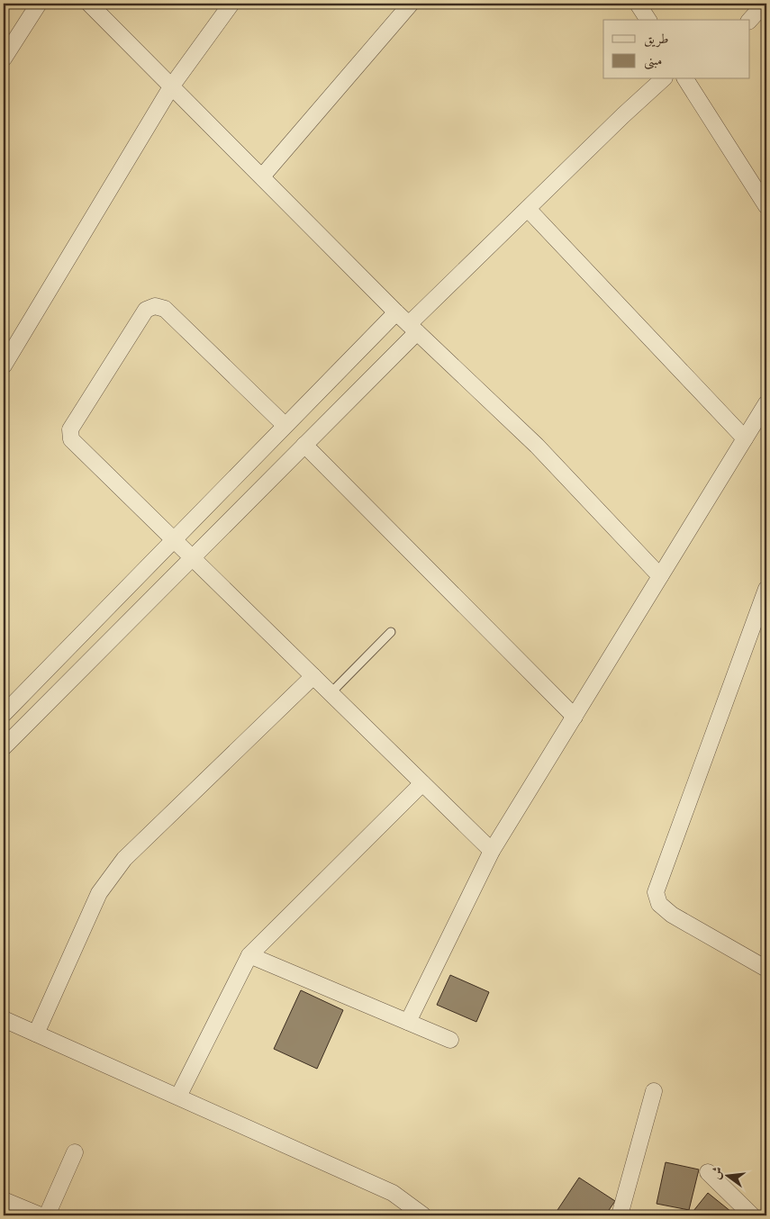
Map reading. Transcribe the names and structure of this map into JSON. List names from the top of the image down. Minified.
{"legend":["طريق","مبنى"],"north":"left"}
